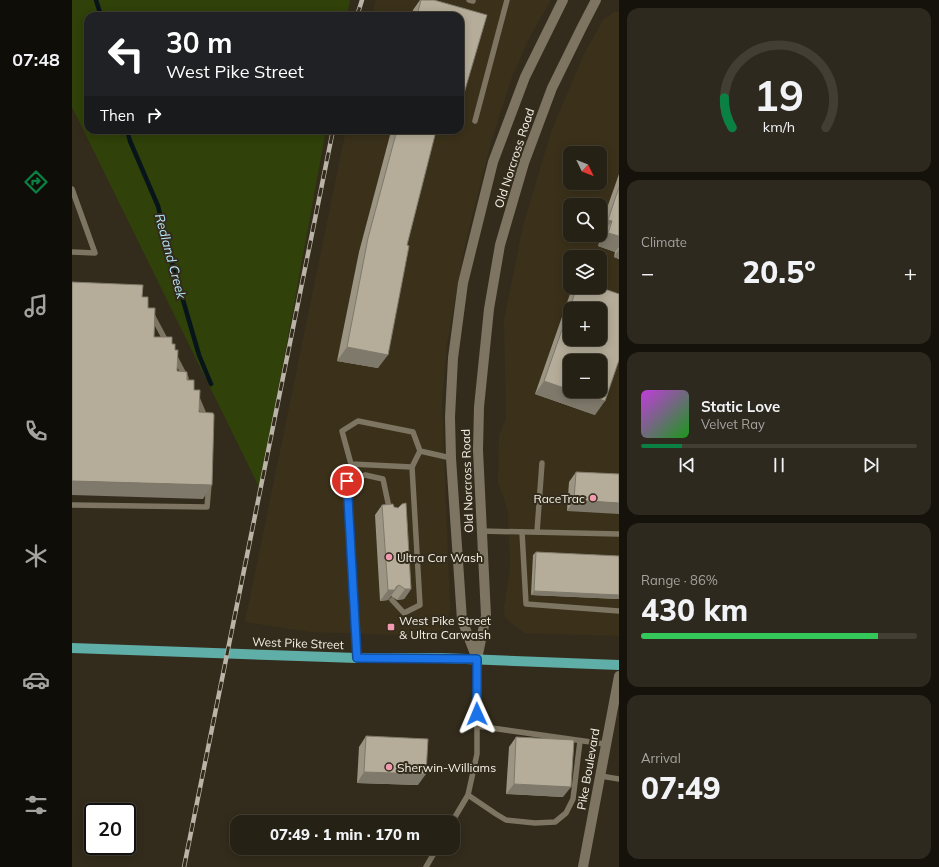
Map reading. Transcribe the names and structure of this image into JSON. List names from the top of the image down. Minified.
{"streets":{"main road":["Old Norcross Road","West Pike Street","Pike Boulevard"]},"crossings":[["Old Norcross Road","West Pike Street"]],"water":["Redland Creek"],"places":{"other":["RaceTrac","Ultra Car Wash","Sherwin-Williams"],"transit":["West Pike Street & Ultra Carwash"]},"north":"bottom right","page":{"tabs":"07:48","turn":["30 m","West Pike Street"],"then":"Then","map_buttons":["+","−"],"tile":["Climate",["Range · 86%","430 km"],["Arrival","07:49"]],"heat":["−","20.5°","+"],"song":["Static Love","Velvet Ray"],"limit":"20","trip":"07:49 · 1 min · 170 m","gauge":["19","km/h"]}}
